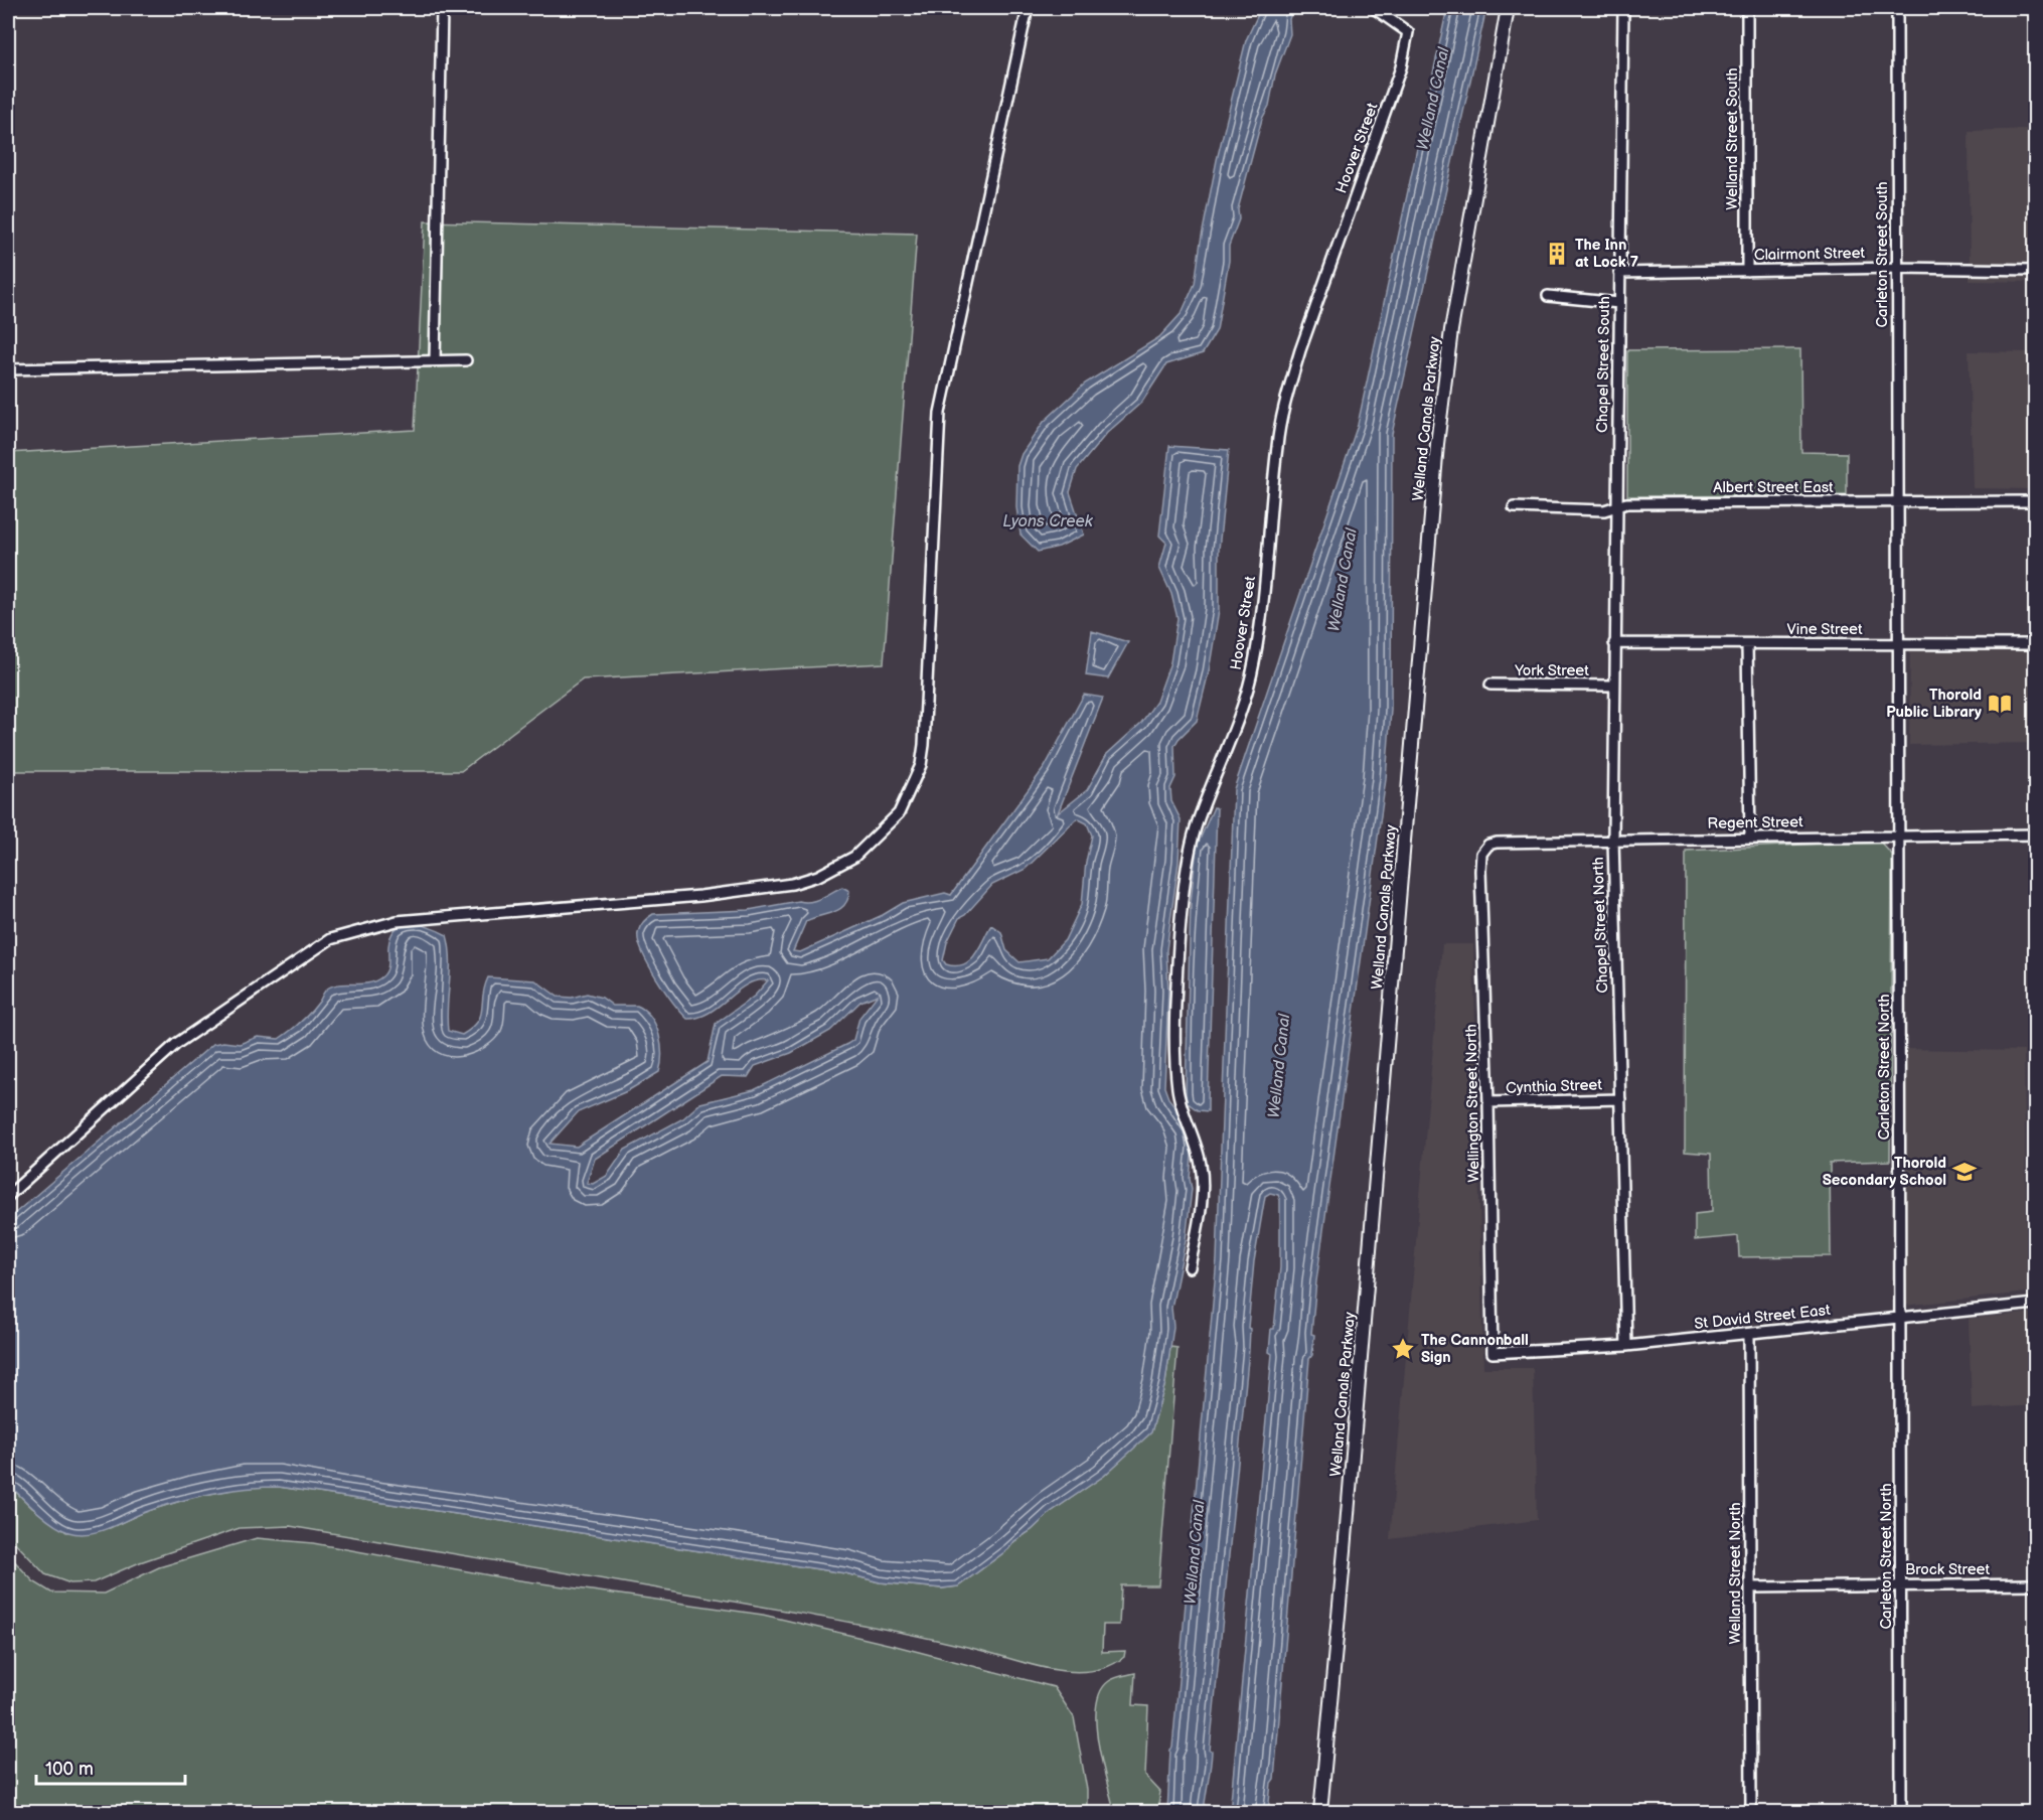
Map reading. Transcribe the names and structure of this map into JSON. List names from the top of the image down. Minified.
{"streets":{"street":["Welland Street South","Hoover Street","Clairmont Street","Carleton Street South","Chapel Street South","Welland Canals Parkway","Albert Street East","Vine Street","York Street","Regent Street","Chapel Street North","Carleton Street North","Cynthia Street","Wellington Street North","St David Street East","Brock Street","Welland Street North"]},"crossings":[["Welland Street South","Clairmont Street"],["Clairmont Street","Carleton Street South"],["Clairmont Street","Chapel Street South"],["Carleton Street South","Albert Street East"],["Carleton Street South","Carleton Street North"],["Chapel Street South","Albert Street East"],["Chapel Street South","Chapel Street North"],["Albert Street East","Chapel Street North"],["Albert Street East","Carleton Street North"],["Vine Street","Chapel Street North"],["Vine Street","Carleton Street North"],["York Street","Chapel Street North"],["Regent Street","Chapel Street North"],["Regent Street","Carleton Street North"],["Regent Street","Wellington Street North"],["Chapel Street North","Cynthia Street"],["Chapel Street North","St David Street East"],["Carleton Street North","St David Street East"],["Carleton Street North","Brock Street"],["Cynthia Street","Wellington Street North"],["Wellington Street North","St David Street East"],["St David Street East","Welland Street North"],["Brock Street","Welland Street North"]],"water":["Welland Canal","Lyons Creek"],"places":{"building":["The Inn at Lock 7"],"library":["Thorold Public Library"],"school or university":["Thorold Secondary School"],"place":["The Cannonball Sign"]},"scale_bar":"100 m"}
